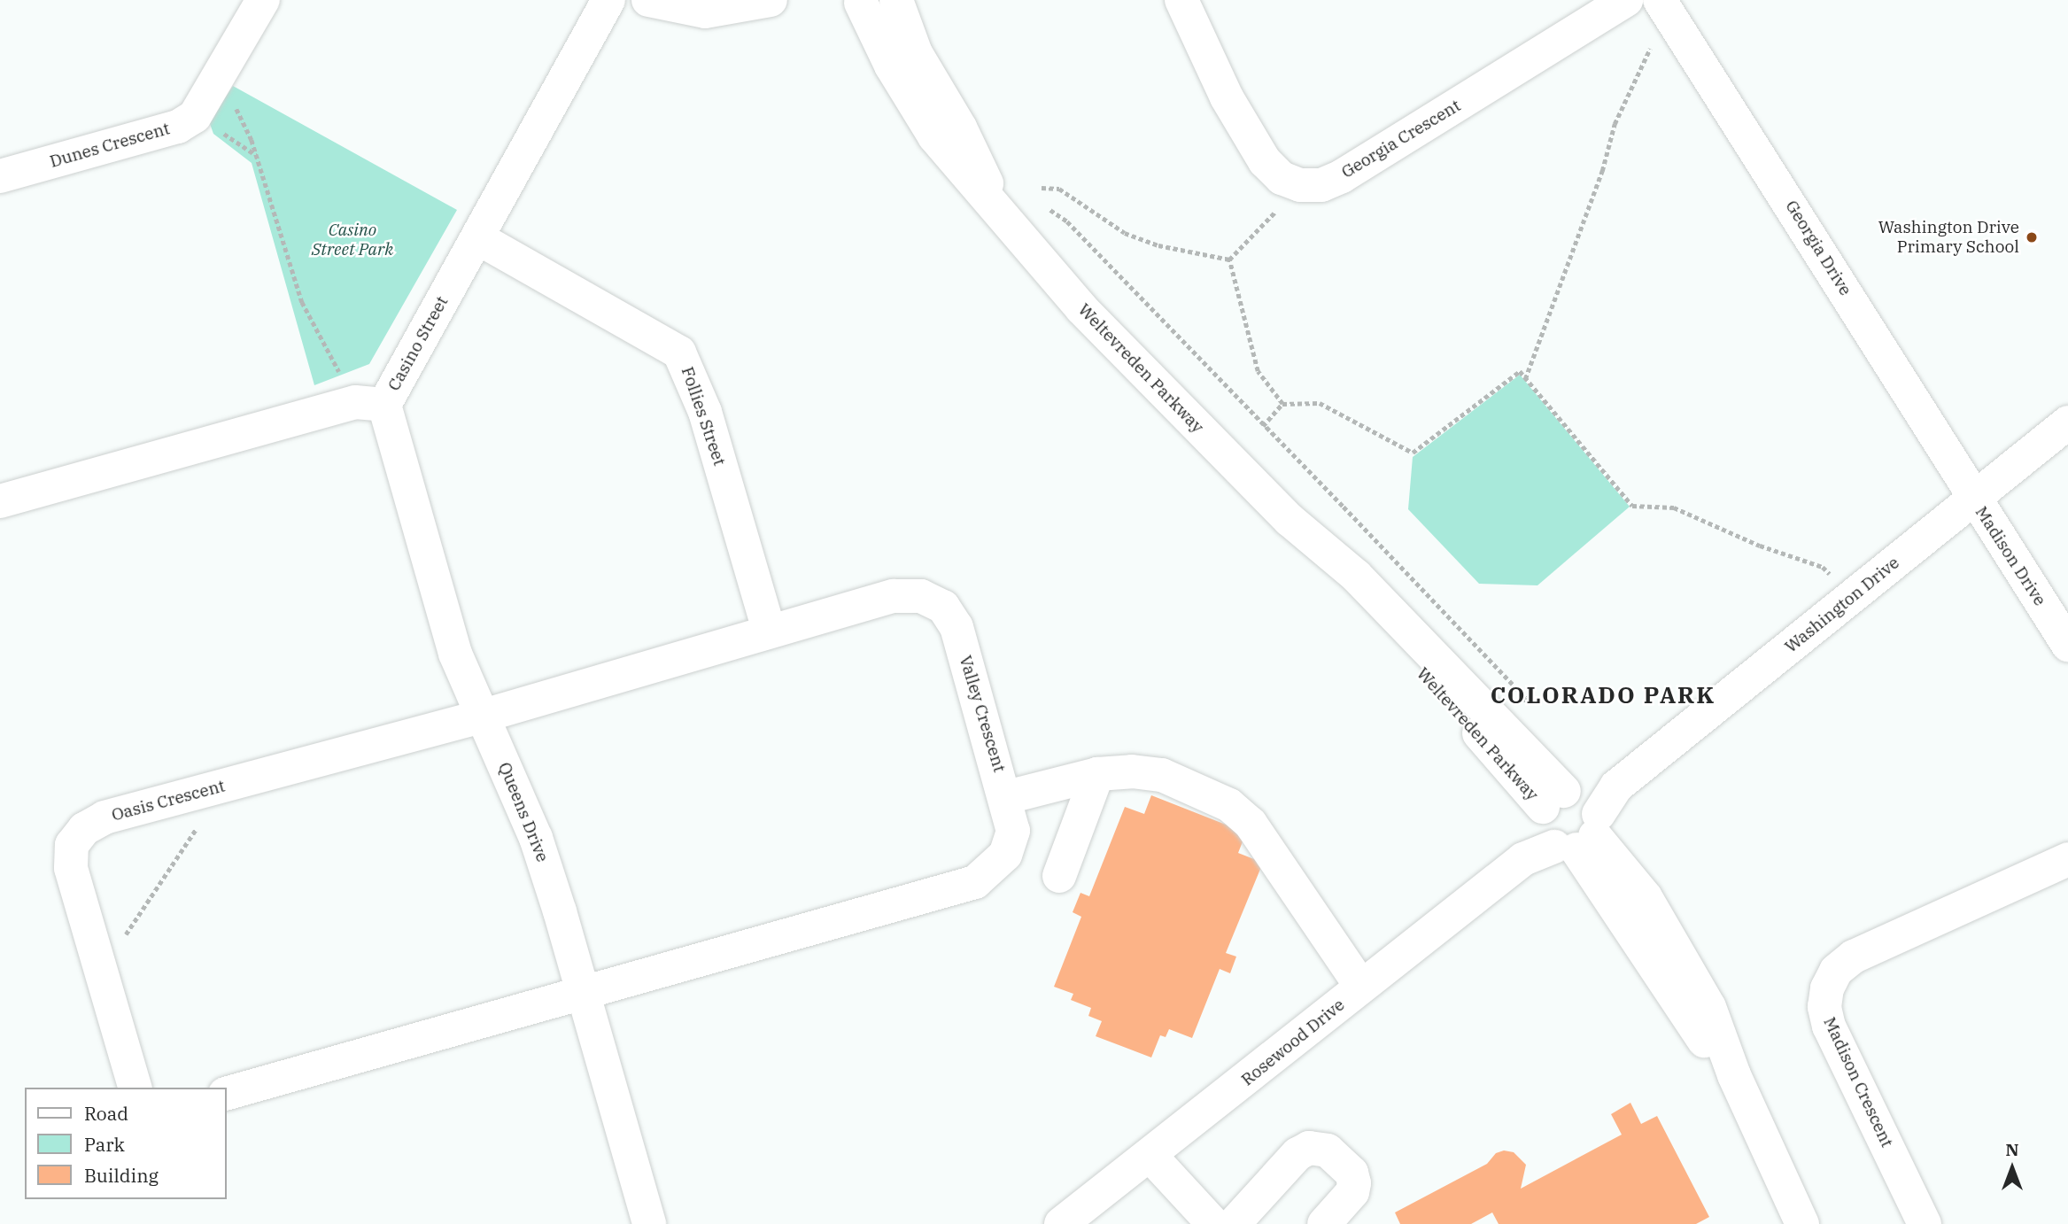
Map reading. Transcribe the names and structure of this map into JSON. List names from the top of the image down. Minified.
{"streets":{"street":["Georgia Crescent","Dunes Crescent","Georgia Drive","Casino Street","Weltevreden Parkway","Follies Street","Madison Drive","Washington Drive","Valley Crescent","Oasis Crescent","Queens Drive","Rosewood Drive","Madison Crescent"]},"crossings":[["Georgia Drive","Madison Drive"],["Georgia Drive","Washington Drive"],["Casino Street","Follies Street"],["Casino Street","Queens Drive"],["Weltevreden Parkway","Washington Drive"],["Weltevreden Parkway","Rosewood Drive"],["Follies Street","Valley Crescent"],["Madison Drive","Washington Drive"],["Washington Drive","Rosewood Drive"],["Valley Crescent","Oasis Crescent"],["Valley Crescent","Queens Drive"],["Oasis Crescent","Queens Drive"]],"districts":["COLORADO PARK"],"parks":["Casino Street Park"],"places":["Washington Drive Primary School"],"legend":["Road","Park","Building"],"north":"top"}
